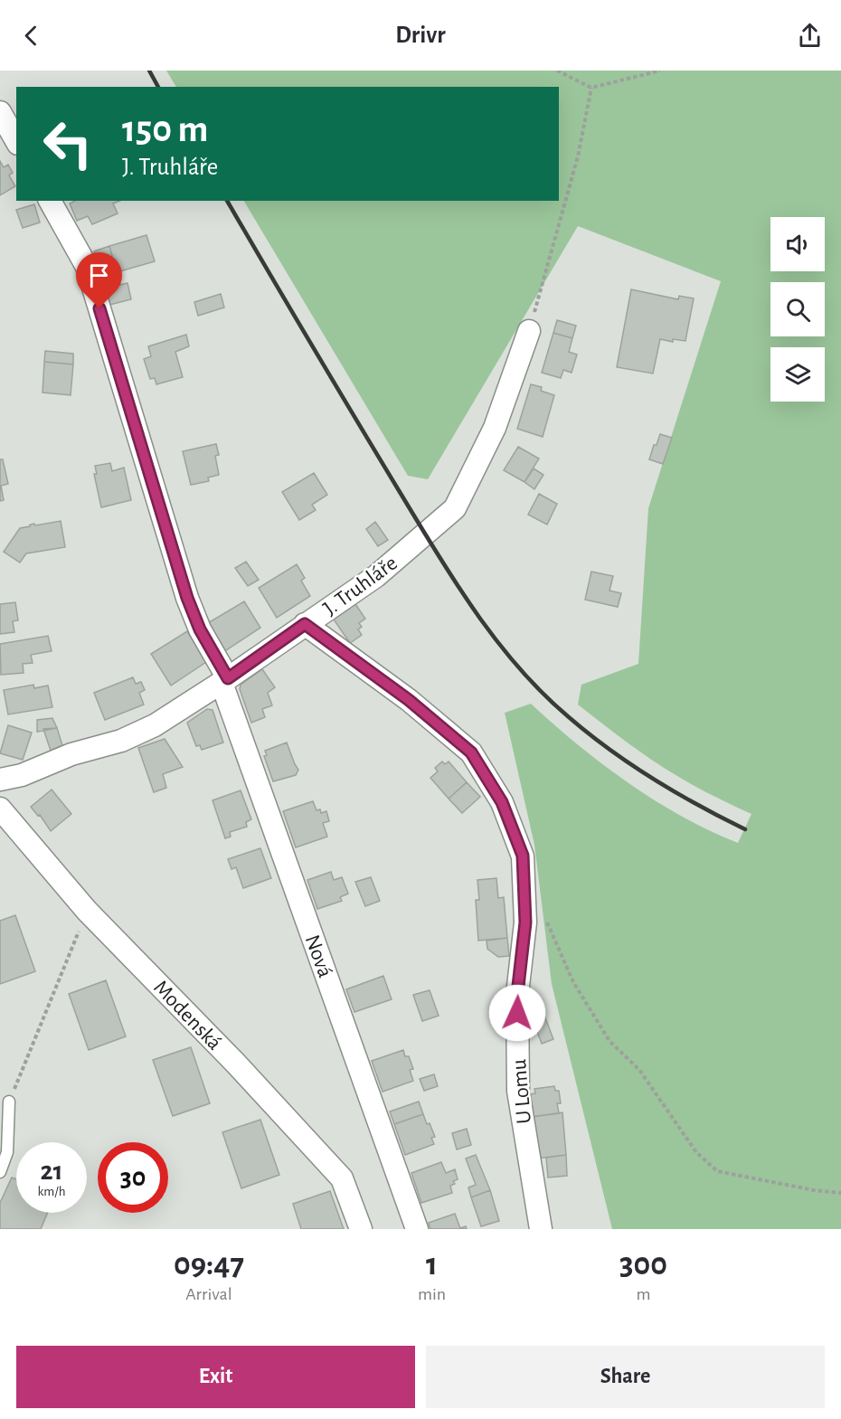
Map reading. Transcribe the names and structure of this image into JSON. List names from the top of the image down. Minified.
{"streets":{"street":["J. Truhláře","Nová","Modenská","U Lomu"]},"crossings":[["J. Truhláře","Nová"],["J. Truhláře","U Lomu"]],"page":{"header":"Drivr","turn":["150 m","J. Truhláře"],"speed":"21 km/h","limit":"30","eta":["09:47","Arrival","1","min","300","m"],"buttons":["Exit","Share"]}}
